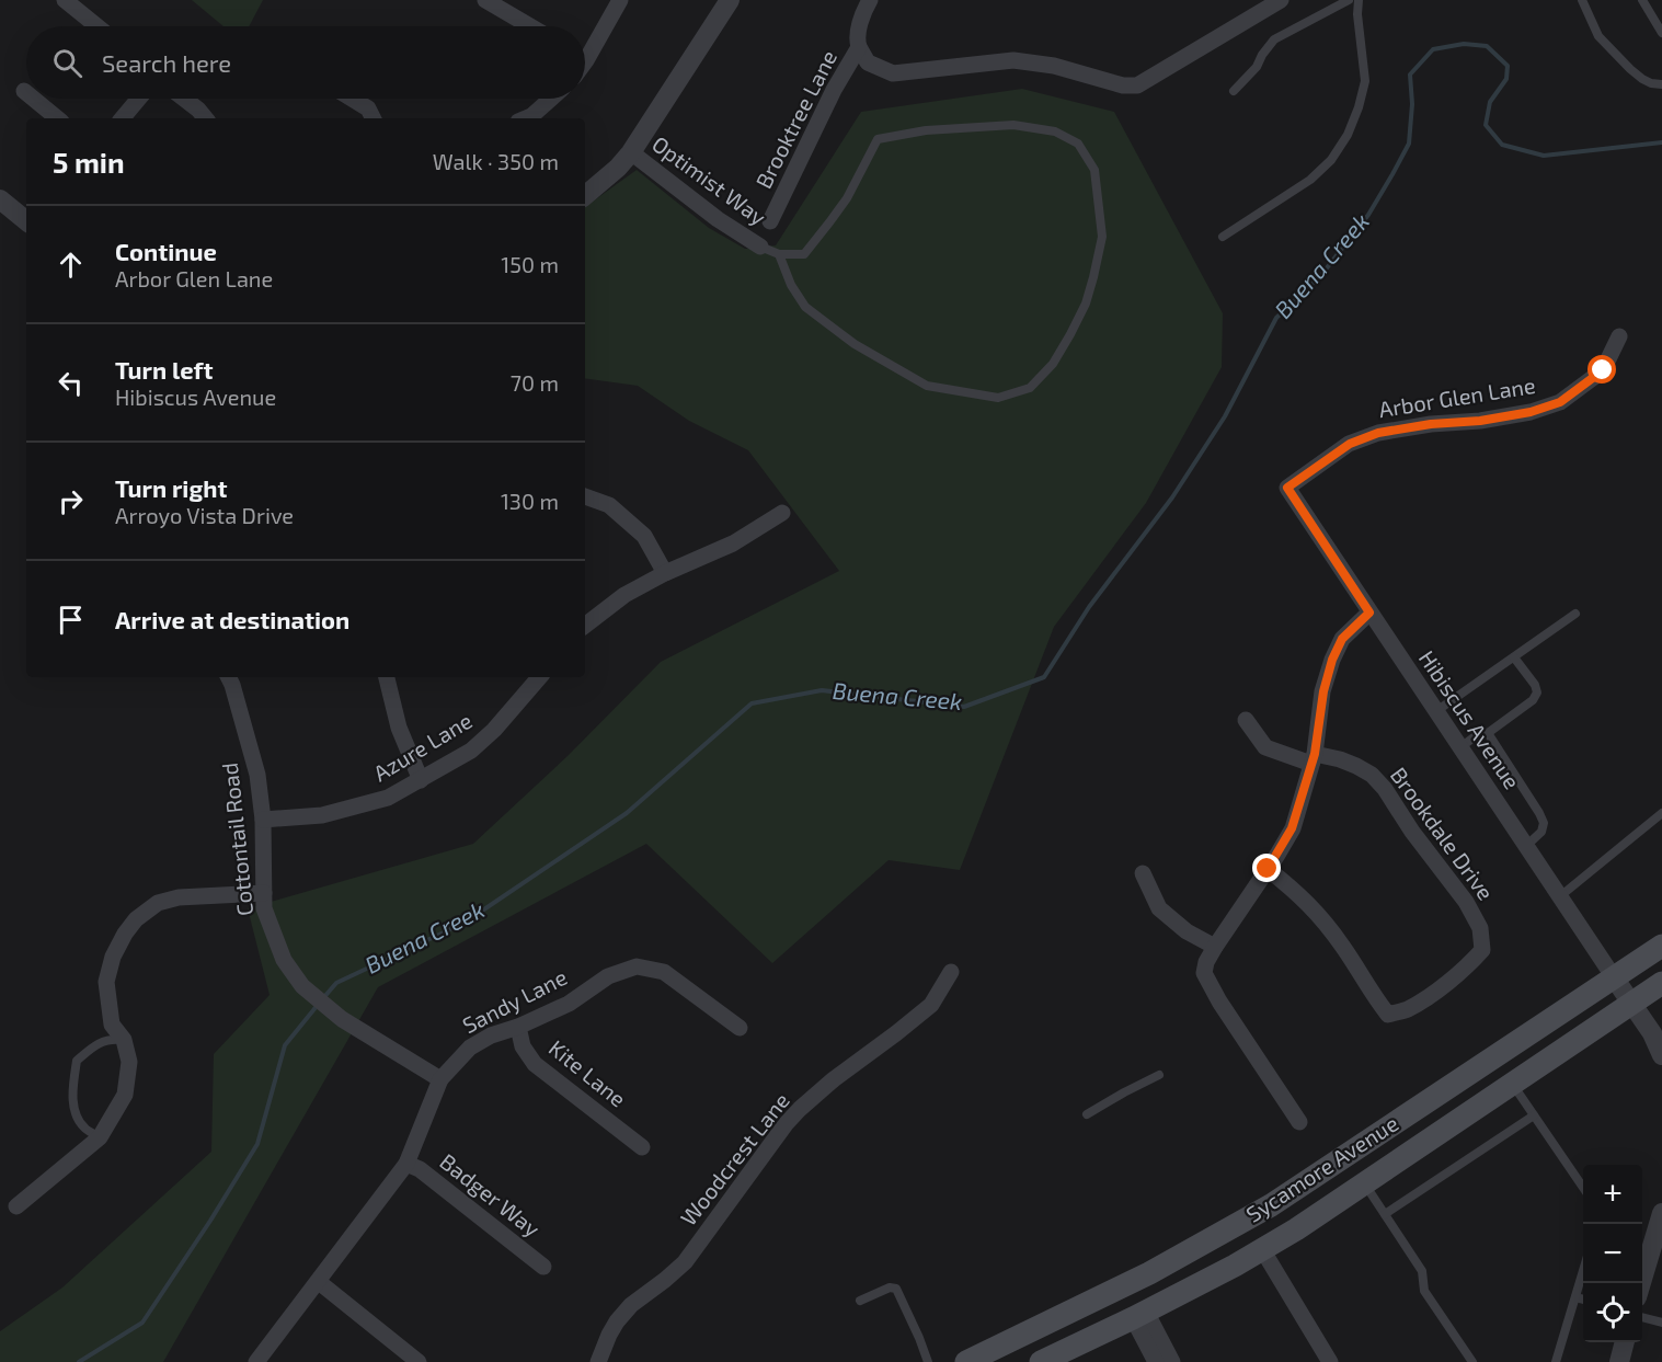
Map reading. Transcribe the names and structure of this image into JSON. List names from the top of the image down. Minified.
{"streets":{"main road":["Sycamore Avenue"],"street":["Brooktree Lane","Optimist Way","Arbor Glen Lane","Hibiscus Avenue","Azure Lane","Brookdale Drive","Cottontail Road","Sandy Lane","Kite Lane","Woodcrest Lane","Badger Way"]},"crossings":[["Arbor Glen Lane","Hibiscus Avenue"],["Hibiscus Avenue","Sycamore Avenue"],["Azure Lane","Cottontail Road"],["Cottontail Road","Sandy Lane"],["Sandy Lane","Kite Lane"],["Sandy Lane","Badger Way"]],"water":["Buena Creek"],"page":{"search":"Search here","heading":["5 min","Walk · 350 m"],"list":[["Continue","Arbor Glen Lane","150 m"],["Turn left","Hibiscus Avenue","70 m"],["Turn right","Arroyo Vista Drive","130 m"],"Arrive at destination"],"map_buttons":["+","−"]}}
